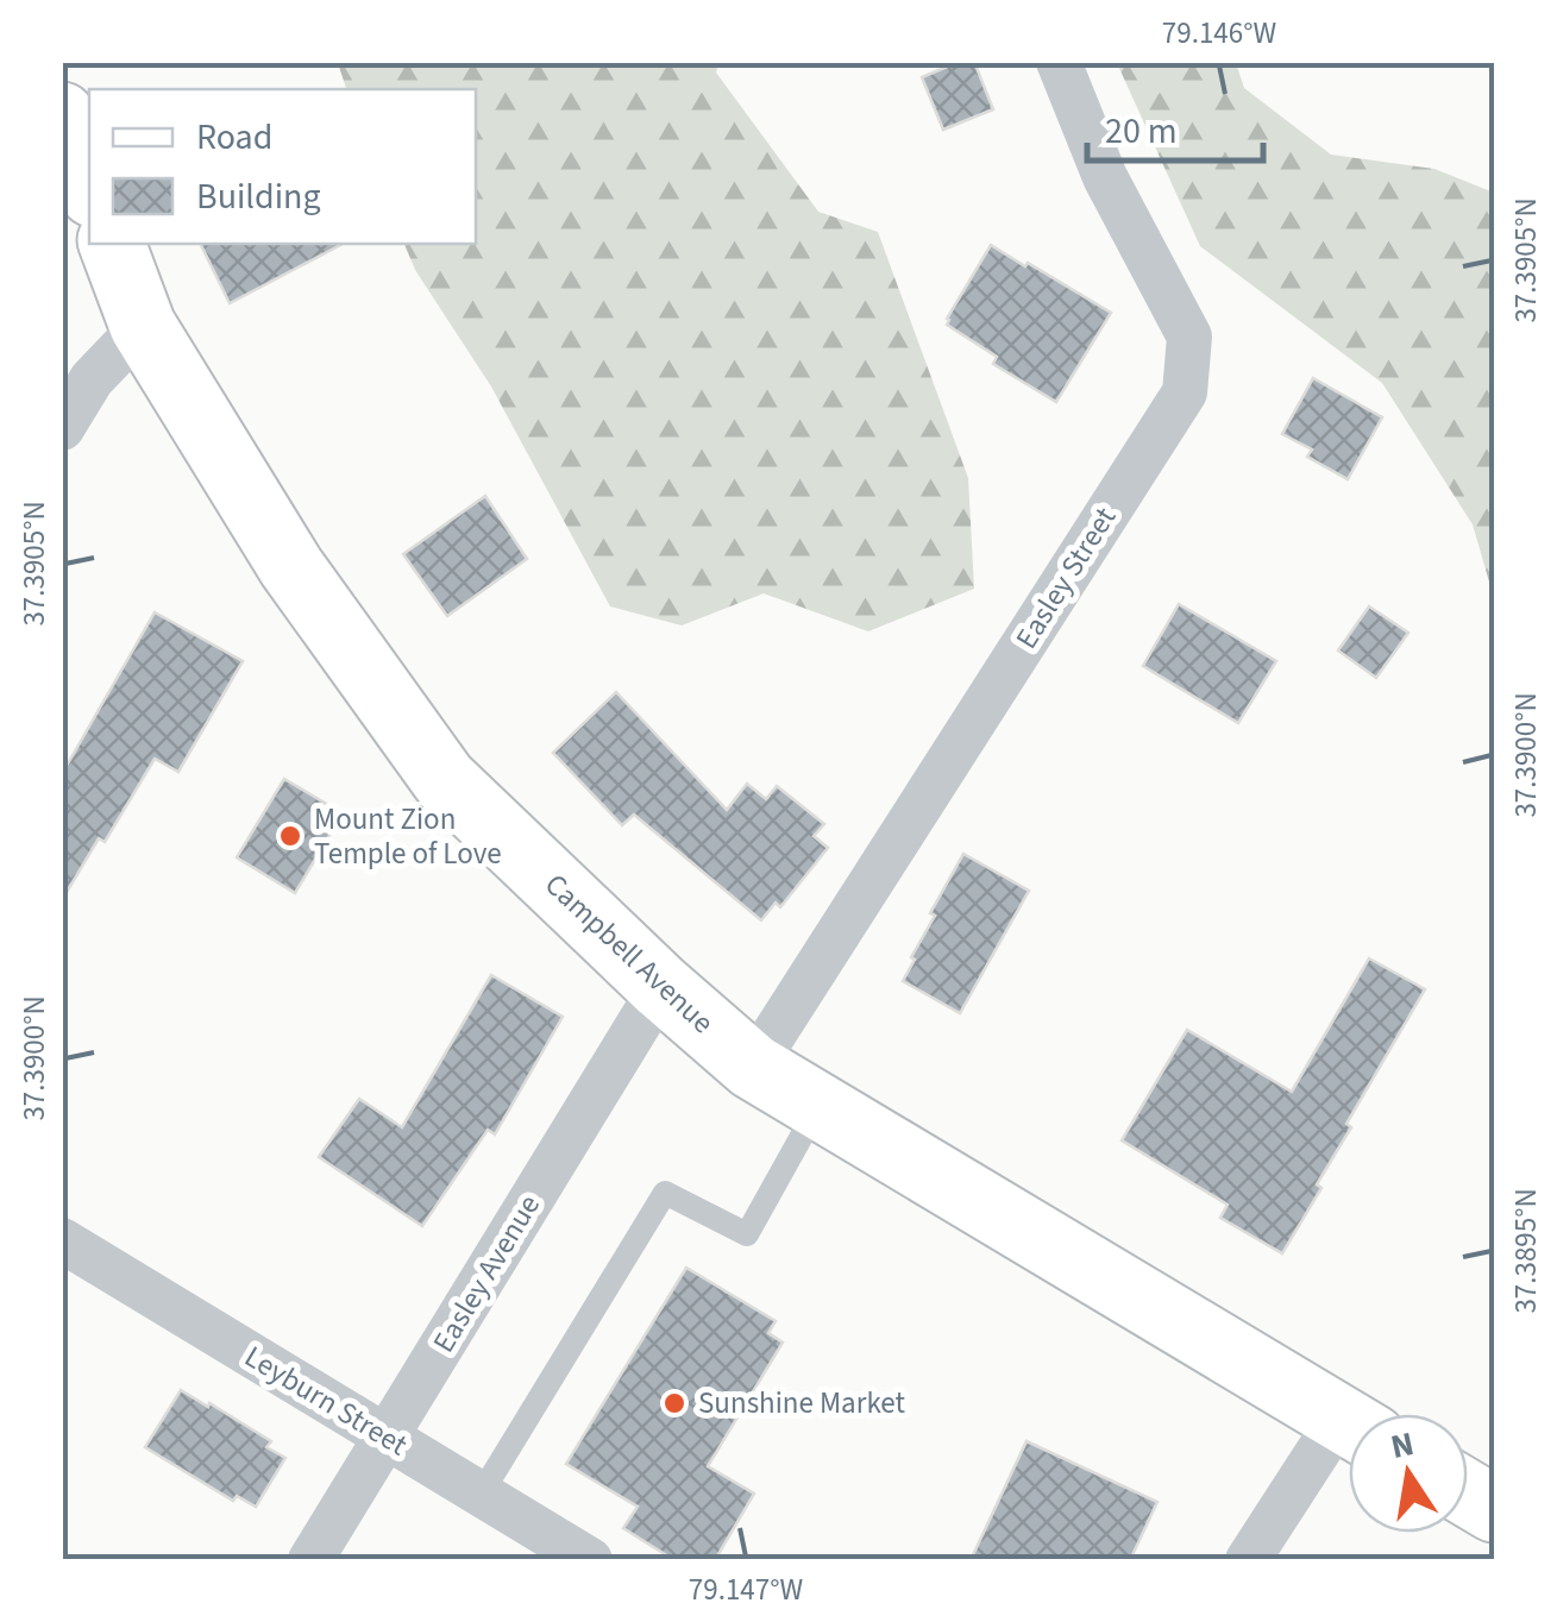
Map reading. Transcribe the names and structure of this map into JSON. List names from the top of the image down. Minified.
{"streets":{"main road":["Campbell Avenue"],"street":["Easley Street","Easley Avenue","Leyburn Street"]},"crossings":[["Easley Street","Campbell Avenue"],["Campbell Avenue","Easley Avenue"],["Easley Avenue","Leyburn Street"]],"places":["Mount Zion Temple of Love","Sunshine Market"],"legend":["Road","Building"],"scale_bar":"20 m","north":"top","coordinates":["79.146°W","37.3905°N","37.3900°N","37.3895°N","79.147°W"]}
